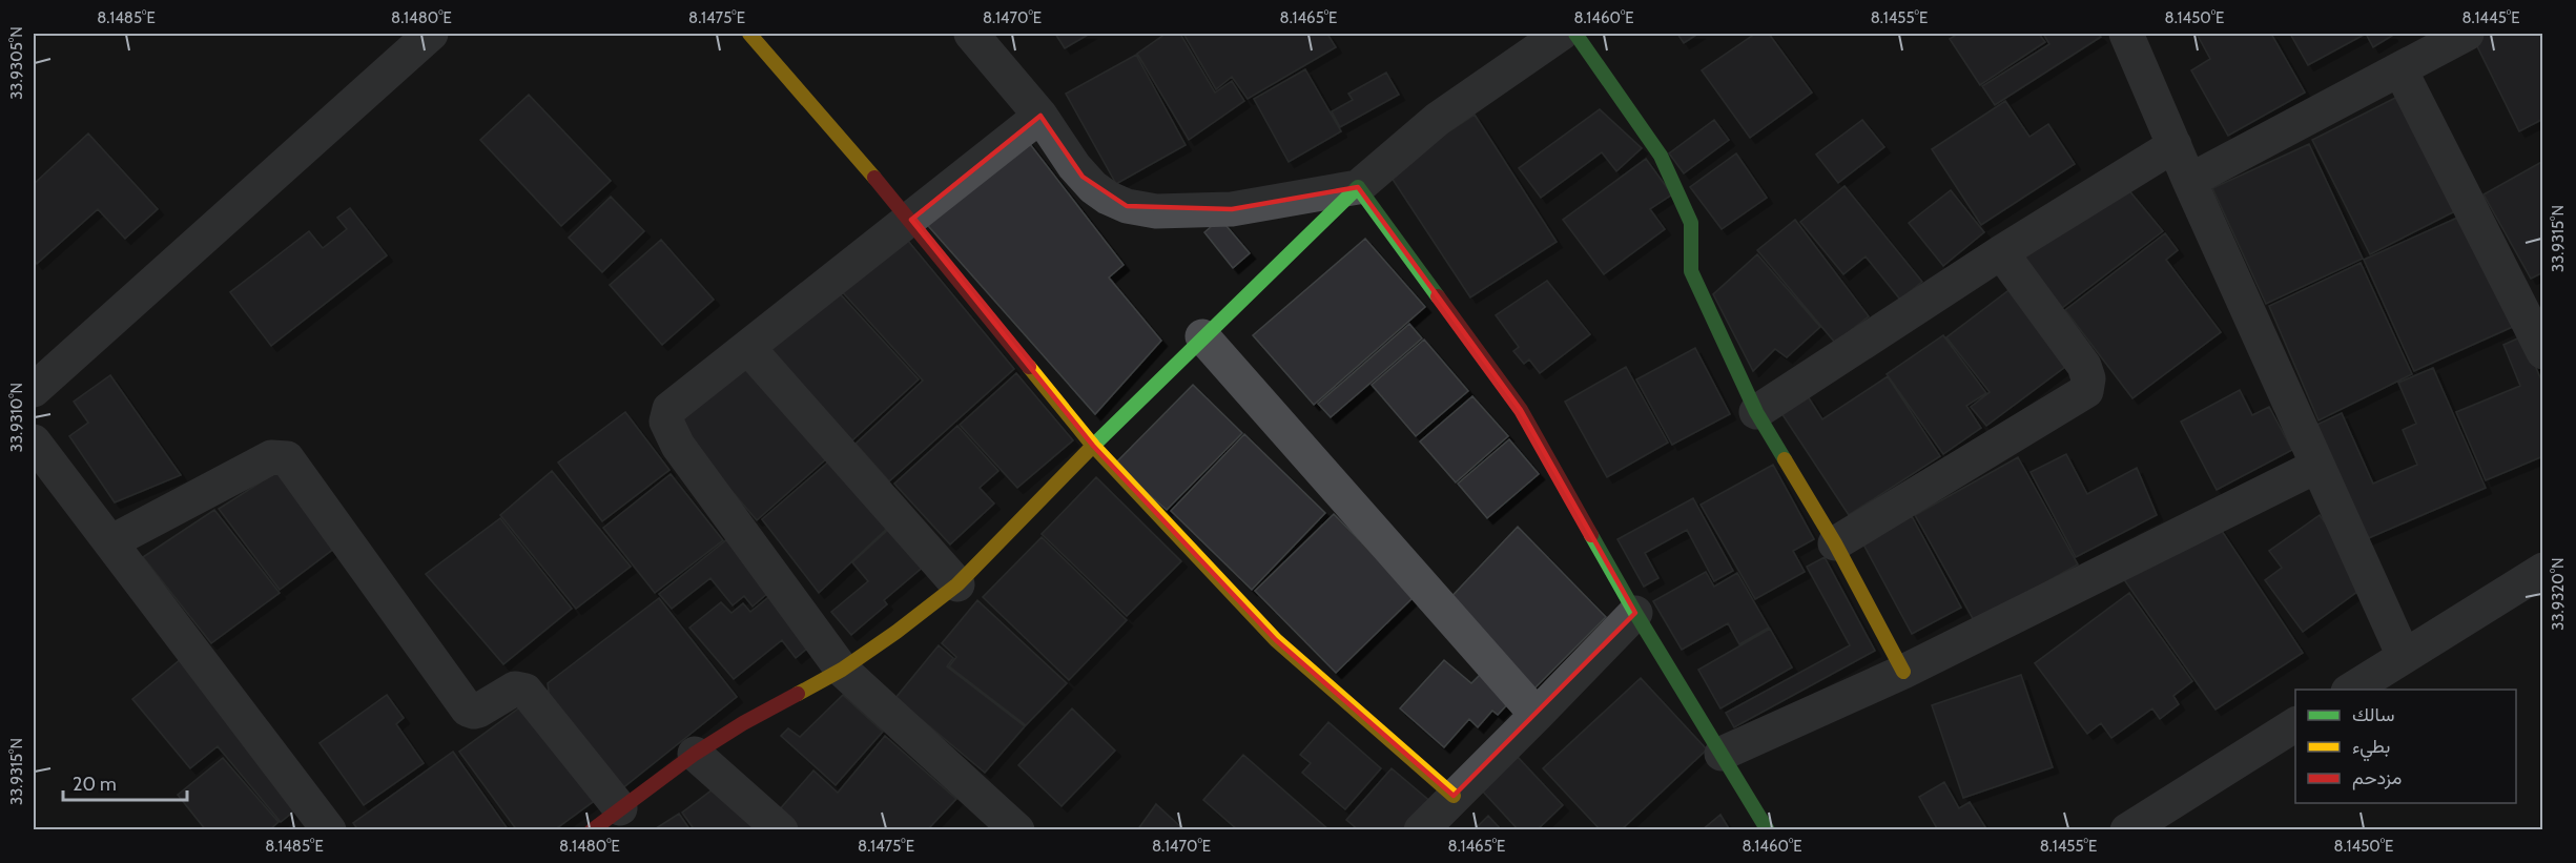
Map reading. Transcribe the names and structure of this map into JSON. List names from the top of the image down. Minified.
{"legend":["سالك","بطيء","مزدحم"],"scale_bar":"20 m","coordinates":["8.1485°E","8.1480°E","8.1475°E","8.1470°E","8.1465°E","8.1460°E","8.1455°E","8.1450°E","8.1445°E","33.9305°N","33.9315°N","33.9310°N","33.9320°N"]}
